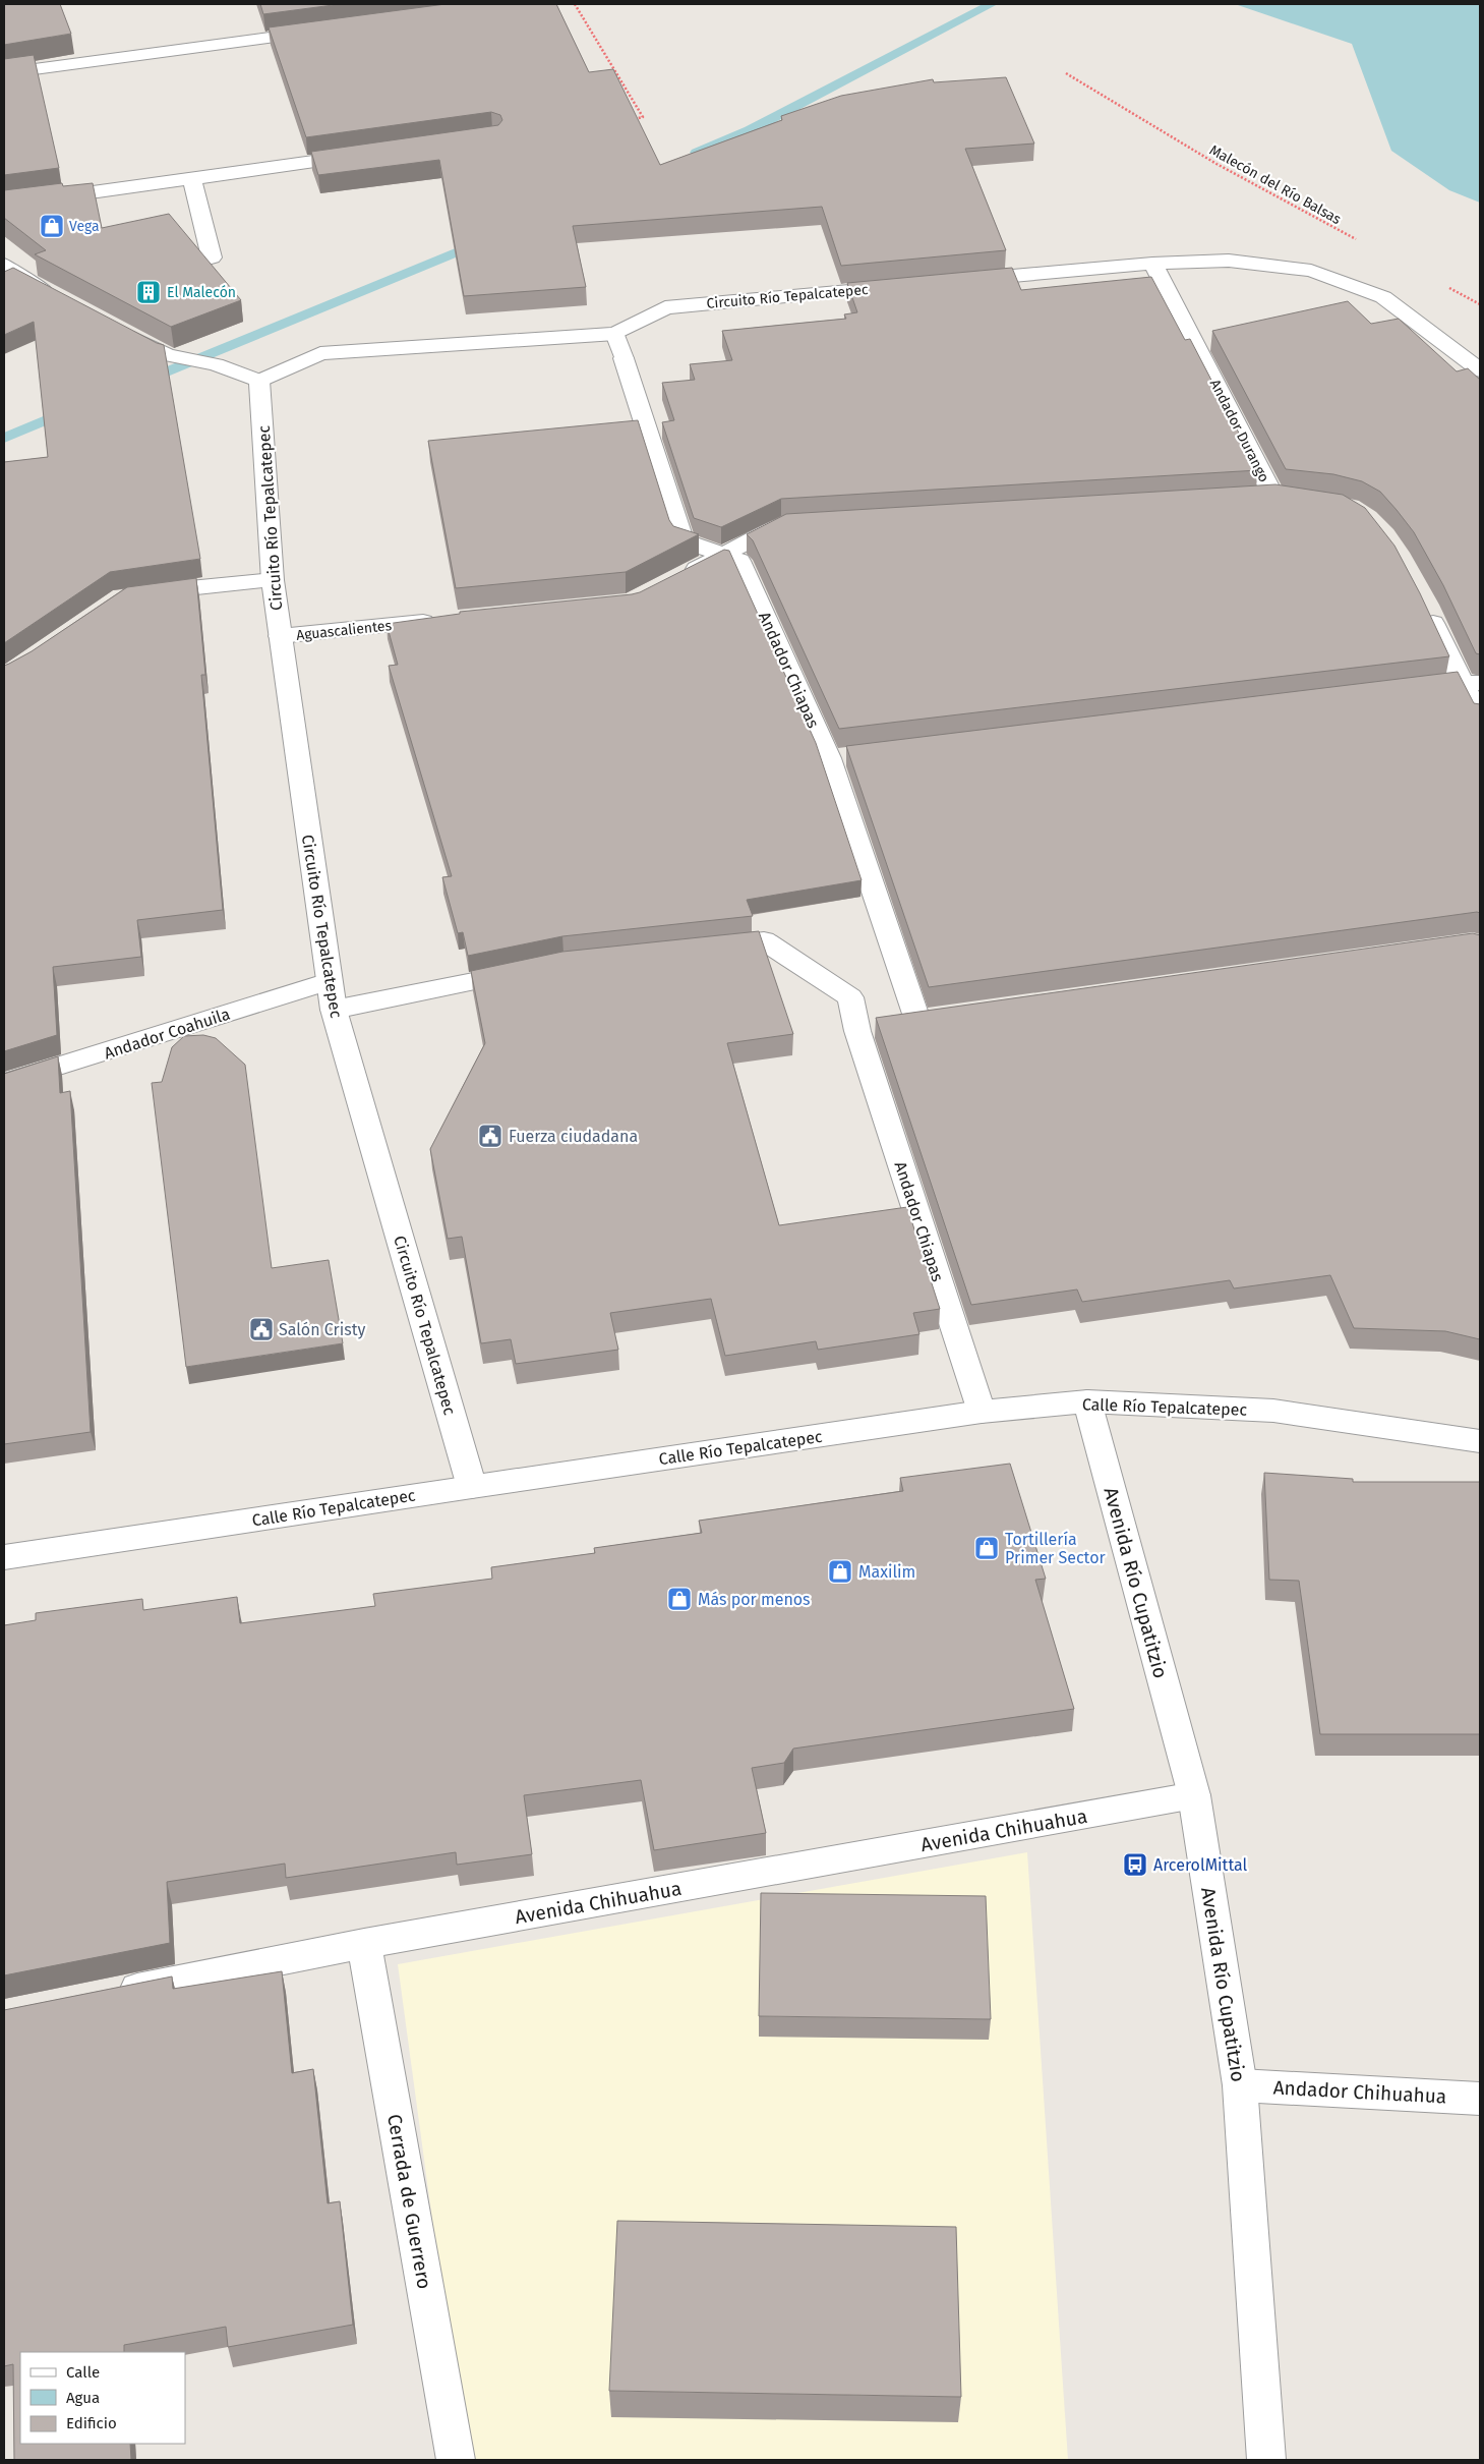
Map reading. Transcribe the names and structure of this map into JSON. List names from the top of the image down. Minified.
{"streets":{"street":["Circuito Río Tepalcatepec","Andador Durango","Aguascalientes","Andador Chiapas","Andador Coahuila","Calle Río Tepalcatepec","Avenida Río Cupatitzio","Avenida Chihuahua","Andador Chihuahua","Cerrada de Guerrero"],"path":["Malecón del Río Balsas"]},"crossings":[["Circuito Río Tepalcatepec","Aguascalientes"],["Circuito Río Tepalcatepec","Andador Chiapas"],["Circuito Río Tepalcatepec","Andador Coahuila"],["Circuito Río Tepalcatepec","Calle Río Tepalcatepec"],["Andador Chiapas","Calle Río Tepalcatepec"],["Calle Río Tepalcatepec","Avenida Río Cupatitzio"],["Avenida Río Cupatitzio","Avenida Chihuahua"],["Avenida Río Cupatitzio","Andador Chihuahua"],["Avenida Chihuahua","Cerrada de Guerrero"]],"places":{"shop":["Vega","Tortillería Primer Sector","Maxilim","Más por menos"],"building":["El Malecón"],"public building":["Fuerza ciudadana","Salón Cristy"],"bus stop":["ArcerolMittal"]},"legend":["Calle","Agua","Edificio"]}
